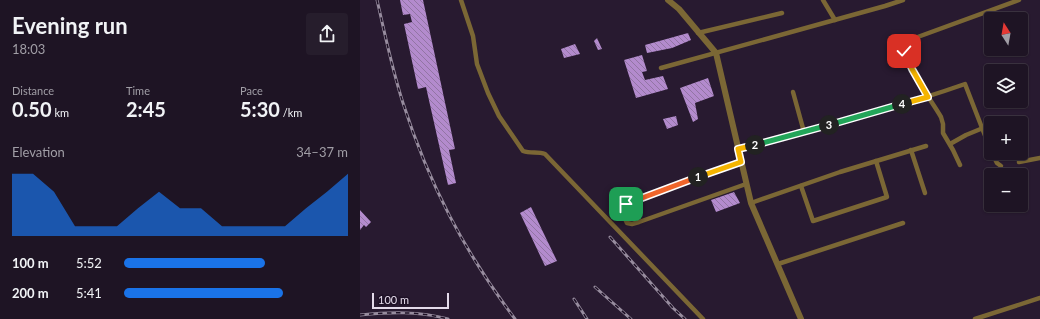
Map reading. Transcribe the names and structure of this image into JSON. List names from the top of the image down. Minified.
{"scale_bar":"100 m","north":"top","page":{"heading":["Evening run","18:03"],"map_buttons":["+","−"],"stats":[["Distance","0.50 km"],["Time","2:45"],["Pace","5:30 /km"]],"pins":["4","3","2","1"],"chart":["Elevation","34–37 m"],"list":[{"name":"100 m","note":"5:52"},{"name":"200 m","note":"5:41"}],"scale":"100 m"}}
